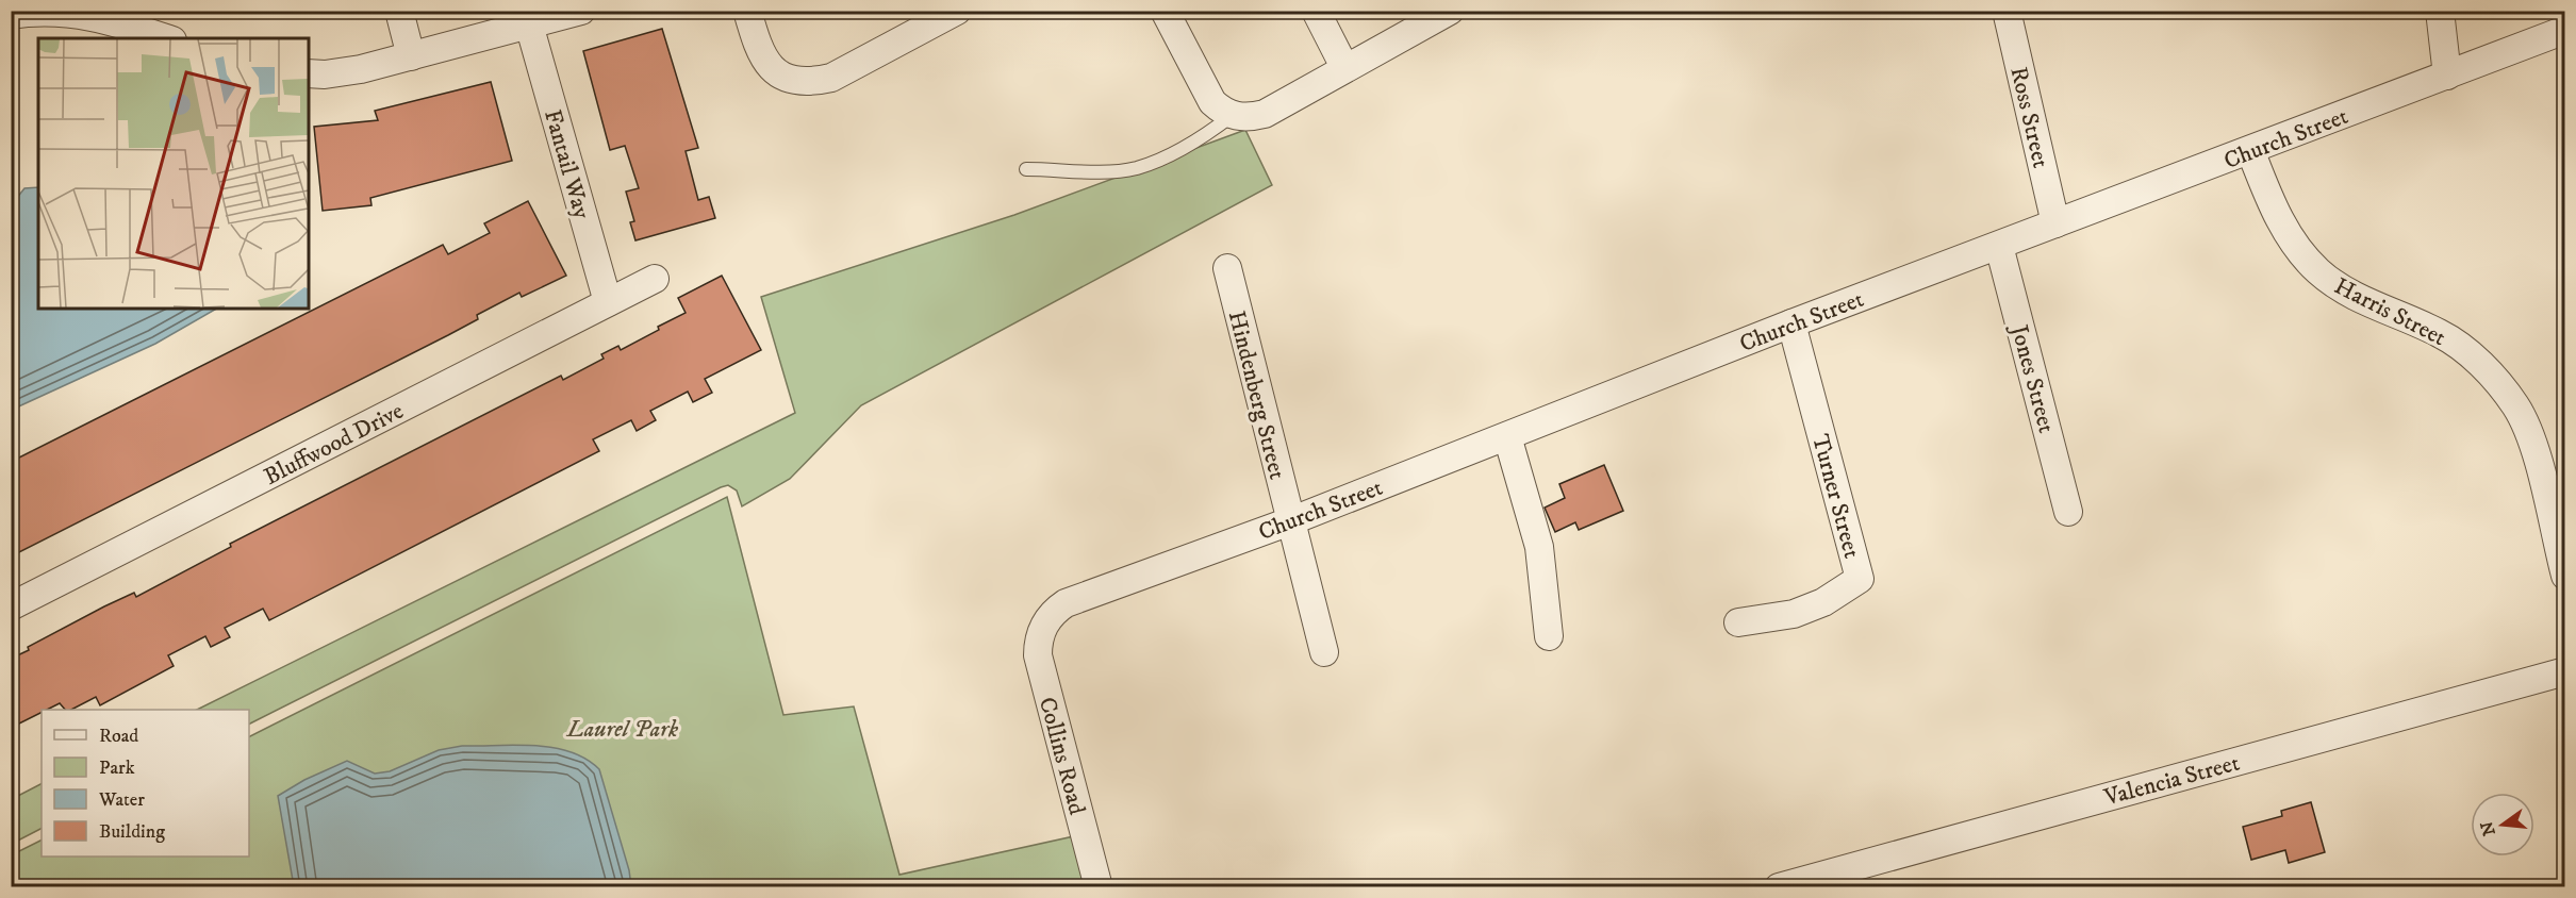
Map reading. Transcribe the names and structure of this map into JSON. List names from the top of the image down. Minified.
{"streets":{"street":["Ross Street","Church Street","Fantail Way","Harris Street","Jones Street","Hindenberg Street","Bluffwood Drive","Turner Street","Collins Road","Valencia Street"]},"crossings":[["Ross Street","Church Street"],["Church Street","Harris Street"],["Church Street","Jones Street"],["Church Street","Hindenberg Street"],["Church Street","Turner Street"],["Church Street","Collins Road"],["Fantail Way","Bluffwood Drive"]],"parks":["Laurel Park"],"legend":["Road","Park","Water","Building"],"north":"left"}
